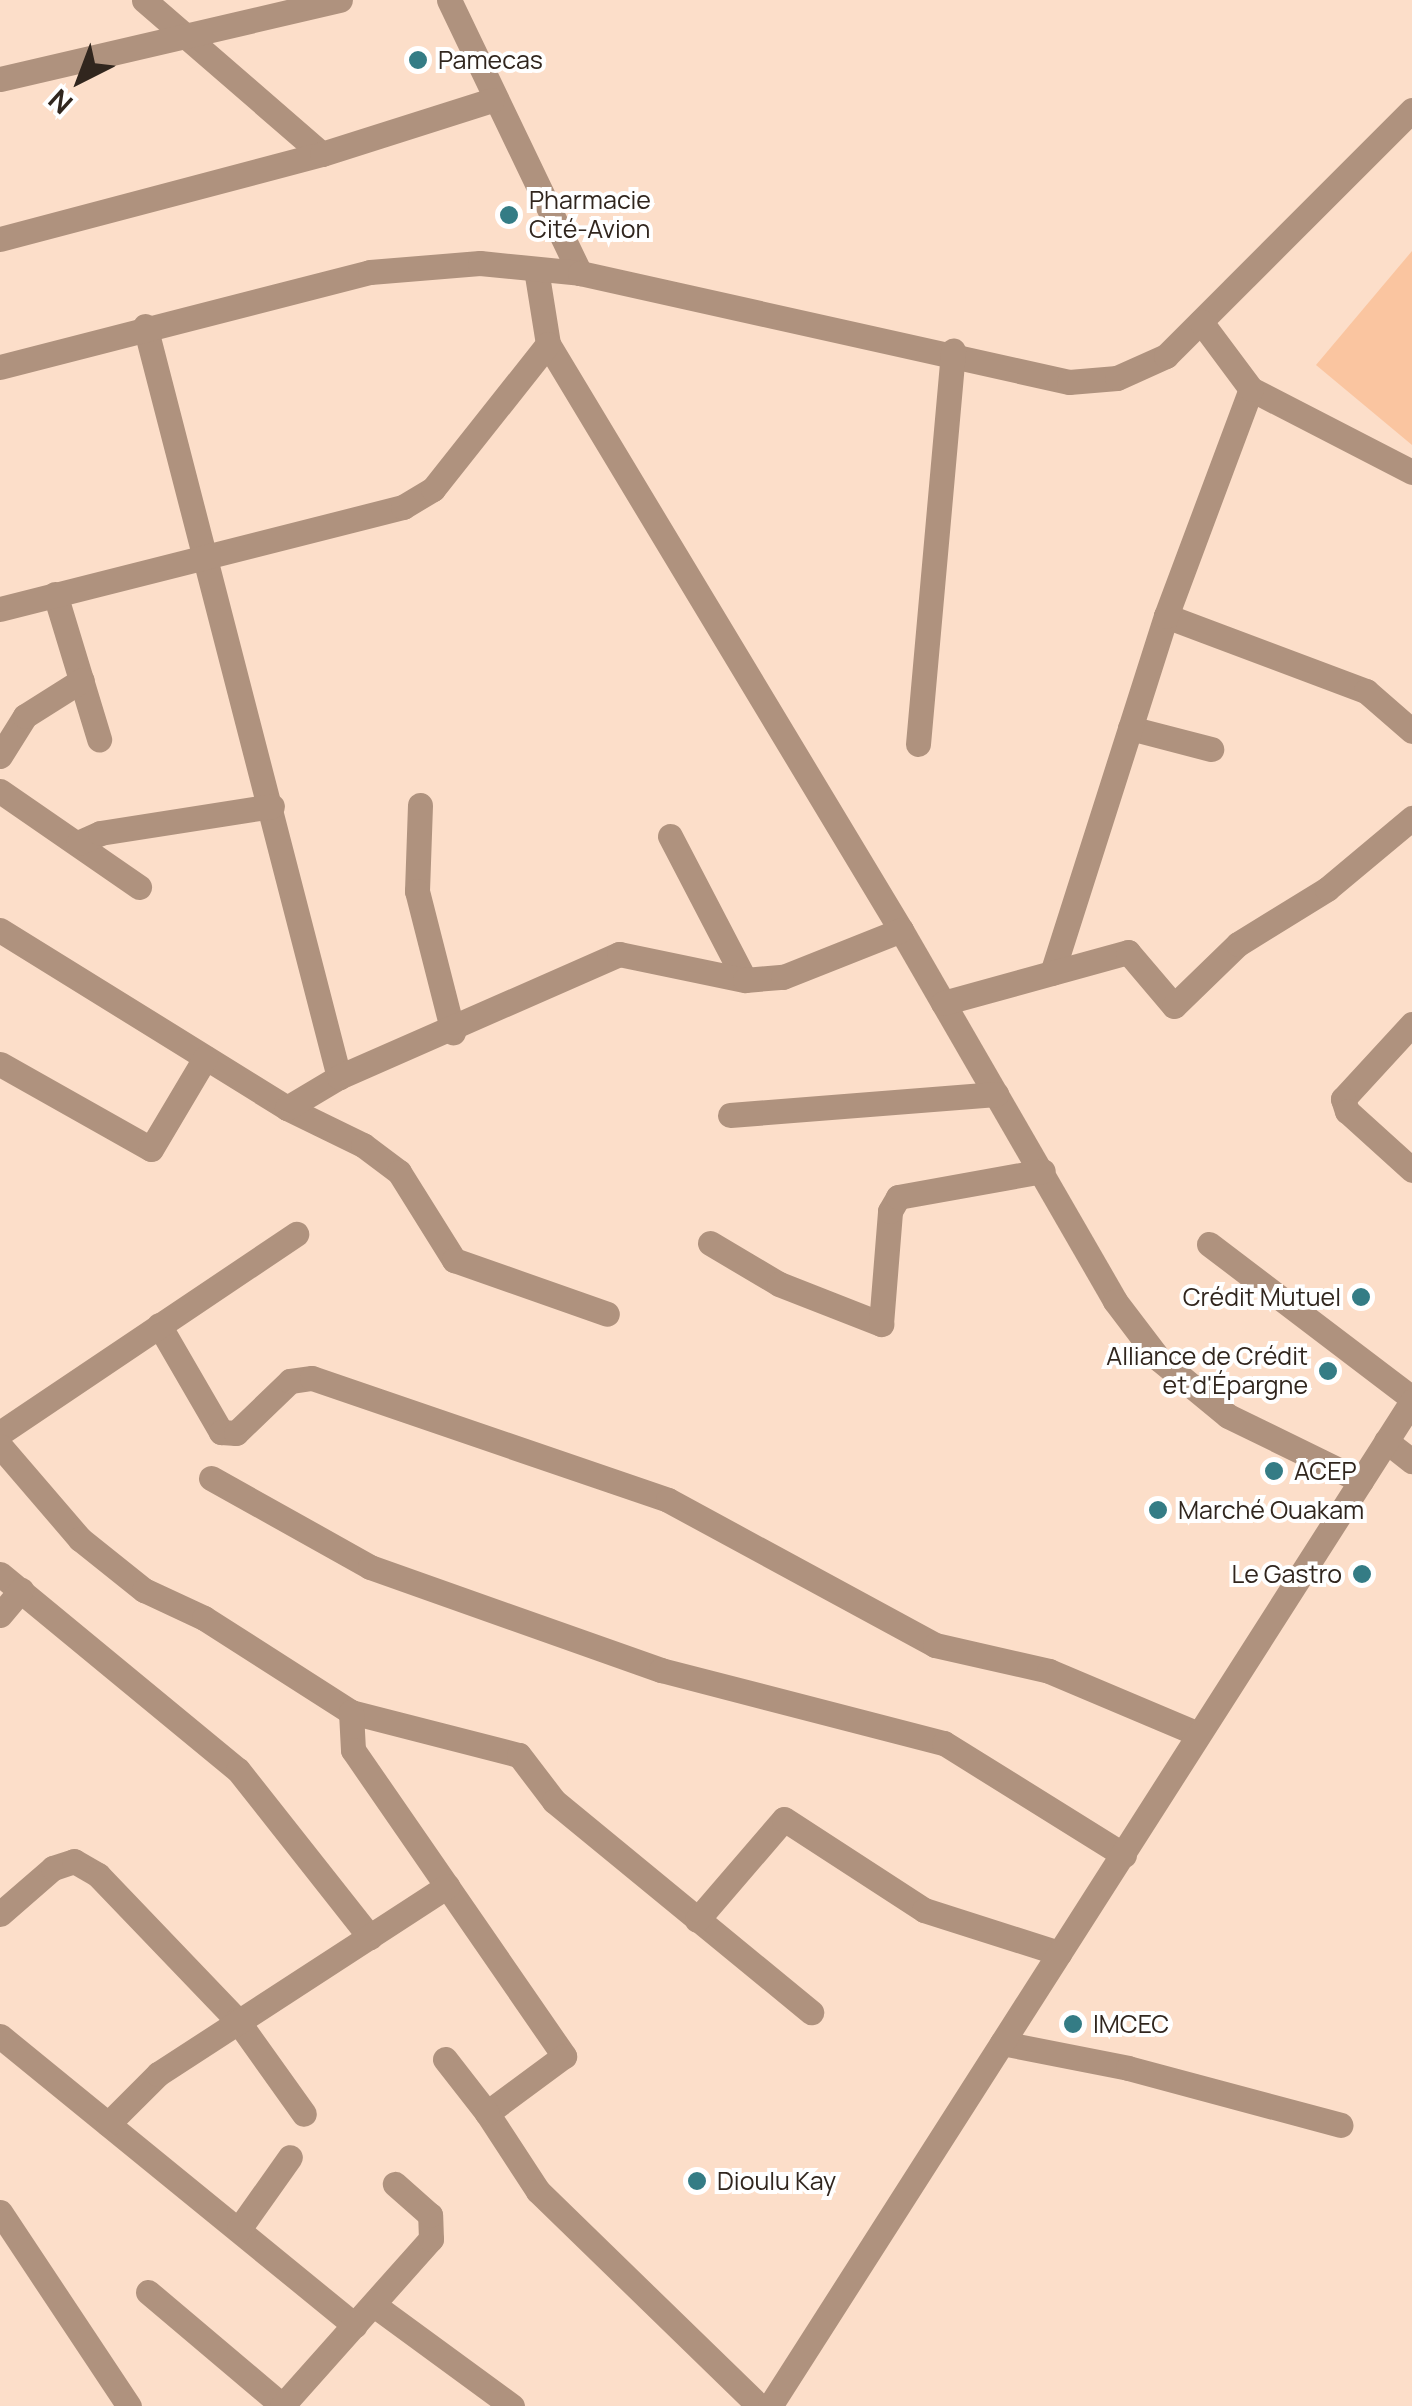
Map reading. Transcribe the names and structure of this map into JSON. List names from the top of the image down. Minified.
{"places":["Pamecas","Pharmacie Cité-Avion","Crédit Mutuel","Alliance de Crédit et d'Épargne","ACEP","Marché Ouakam","Le Gastro","IMCEC","Dioulu Kay"],"north":"bottom left"}
